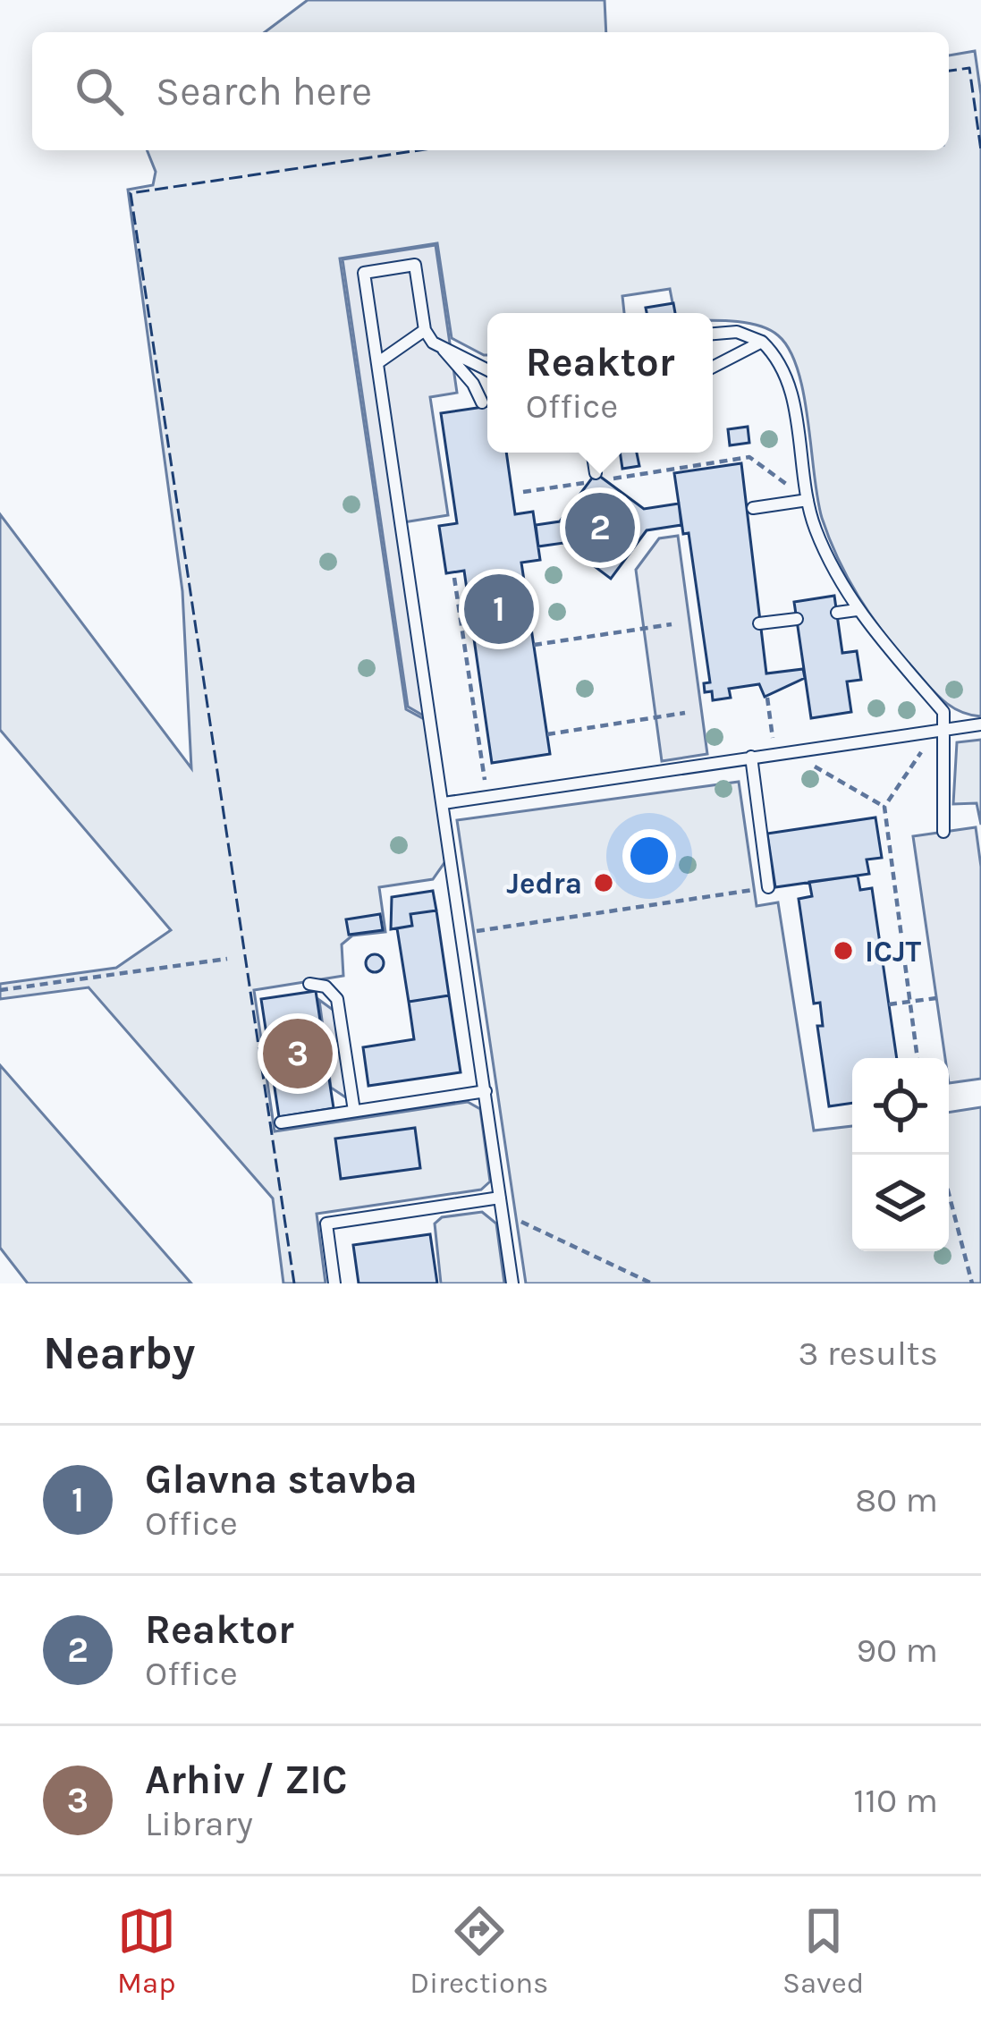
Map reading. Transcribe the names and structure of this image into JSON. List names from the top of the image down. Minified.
{"places":["Jedra","ICJT"],"page":{"search":"Search here","popup":["Reaktor","Office"],"pins":["2","1","3"],"heading":["Nearby","3 results"],"list":[{"mark":"1","name":"Glavna stavba","note":"Office","value":"80 m"},{"mark":"2","name":"Reaktor","note":"Office","value":"90 m"},{"mark":"3","name":"Arhiv / ZIC","note":"Library","value":"110 m"}],"nav":["Map","Directions","Saved"]}}
